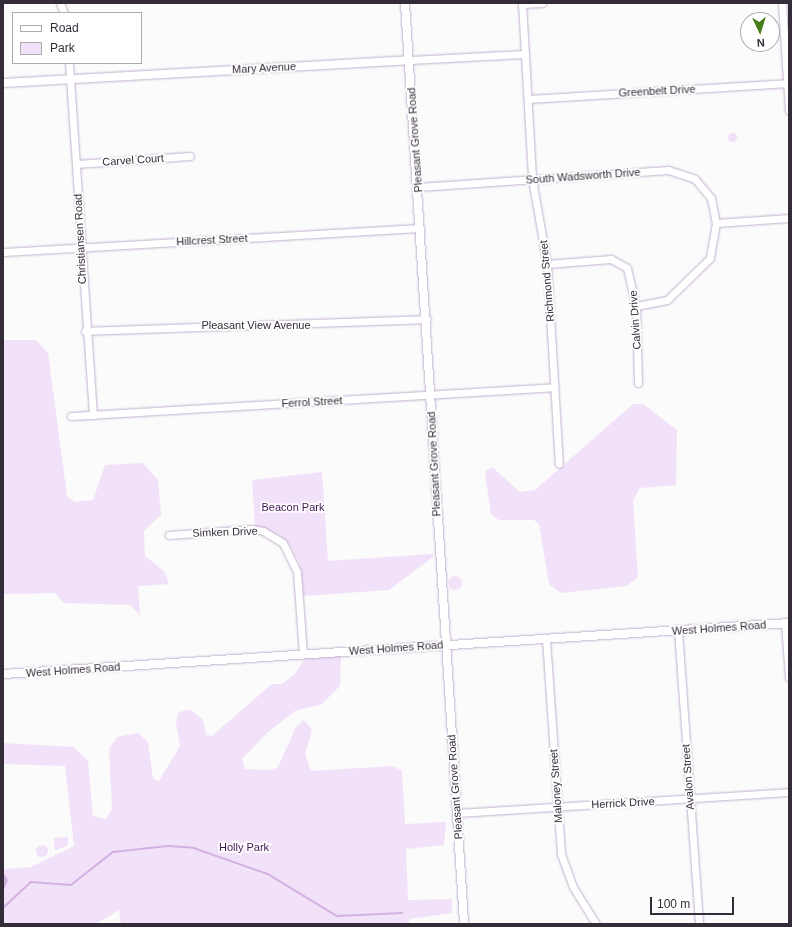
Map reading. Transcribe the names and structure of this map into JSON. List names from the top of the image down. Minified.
{"streets":{"street":["Mary Avenue","Greenbelt Drive","Pleasant Grove Road","Carvel Court","South Wadsworth Drive","Christiansen Road","Hillcrest Street","Richmond Street","Calvin Drive","Pleasant View Avenue","Ferrol Street","Simken Drive","West Holmes Road","Avalon Street","Maloney Street","Herrick Drive"]},"crossings":[["Mary Avenue","Pleasant Grove Road"],["Mary Avenue","Christiansen Road"],["Mary Avenue","Richmond Street"],["Greenbelt Drive","Richmond Street"],["Pleasant Grove Road","South Wadsworth Drive"],["Pleasant Grove Road","Hillcrest Street"],["Pleasant Grove Road","Pleasant View Avenue"],["Pleasant Grove Road","Ferrol Street"],["Pleasant Grove Road","West Holmes Road"],["Pleasant Grove Road","Herrick Drive"],["Carvel Court","Christiansen Road"],["South Wadsworth Drive","Richmond Street"],["South Wadsworth Drive","Calvin Drive"],["Christiansen Road","Hillcrest Street"],["Christiansen Road","Pleasant View Avenue"],["Christiansen Road","Ferrol Street"],["Richmond Street","Calvin Drive"],["Richmond Street","Ferrol Street"],["Simken Drive","West Holmes Road"],["West Holmes Road","Avalon Street"],["West Holmes Road","Maloney Street"],["Avalon Street","Herrick Drive"],["Maloney Street","Herrick Drive"]],"parks":["Beacon Park","Holly Park"],"legend":["Road","Park"],"scale_bar":"100 m","north":"bottom"}
